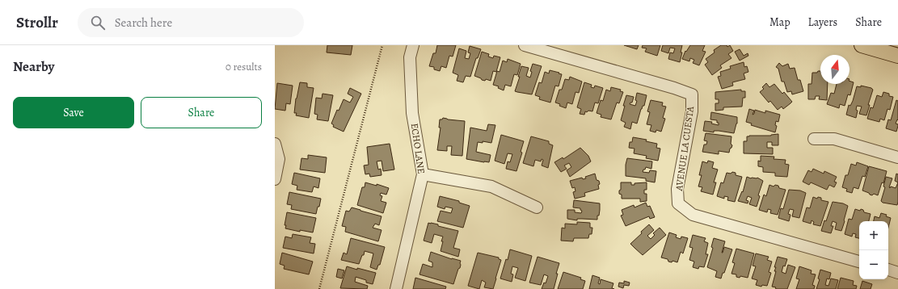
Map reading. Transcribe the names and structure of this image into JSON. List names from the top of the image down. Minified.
{"streets":{"street":["ECHO LANE","AVENUE LA CUESTA"]},"north":"top","page":{"header":"Strollr","search":"Search here","nav":["Map","Layers","Share"],"heading":["Nearby","0 results"],"buttons":["Save","Share"],"map_buttons":["+","−"]}}
